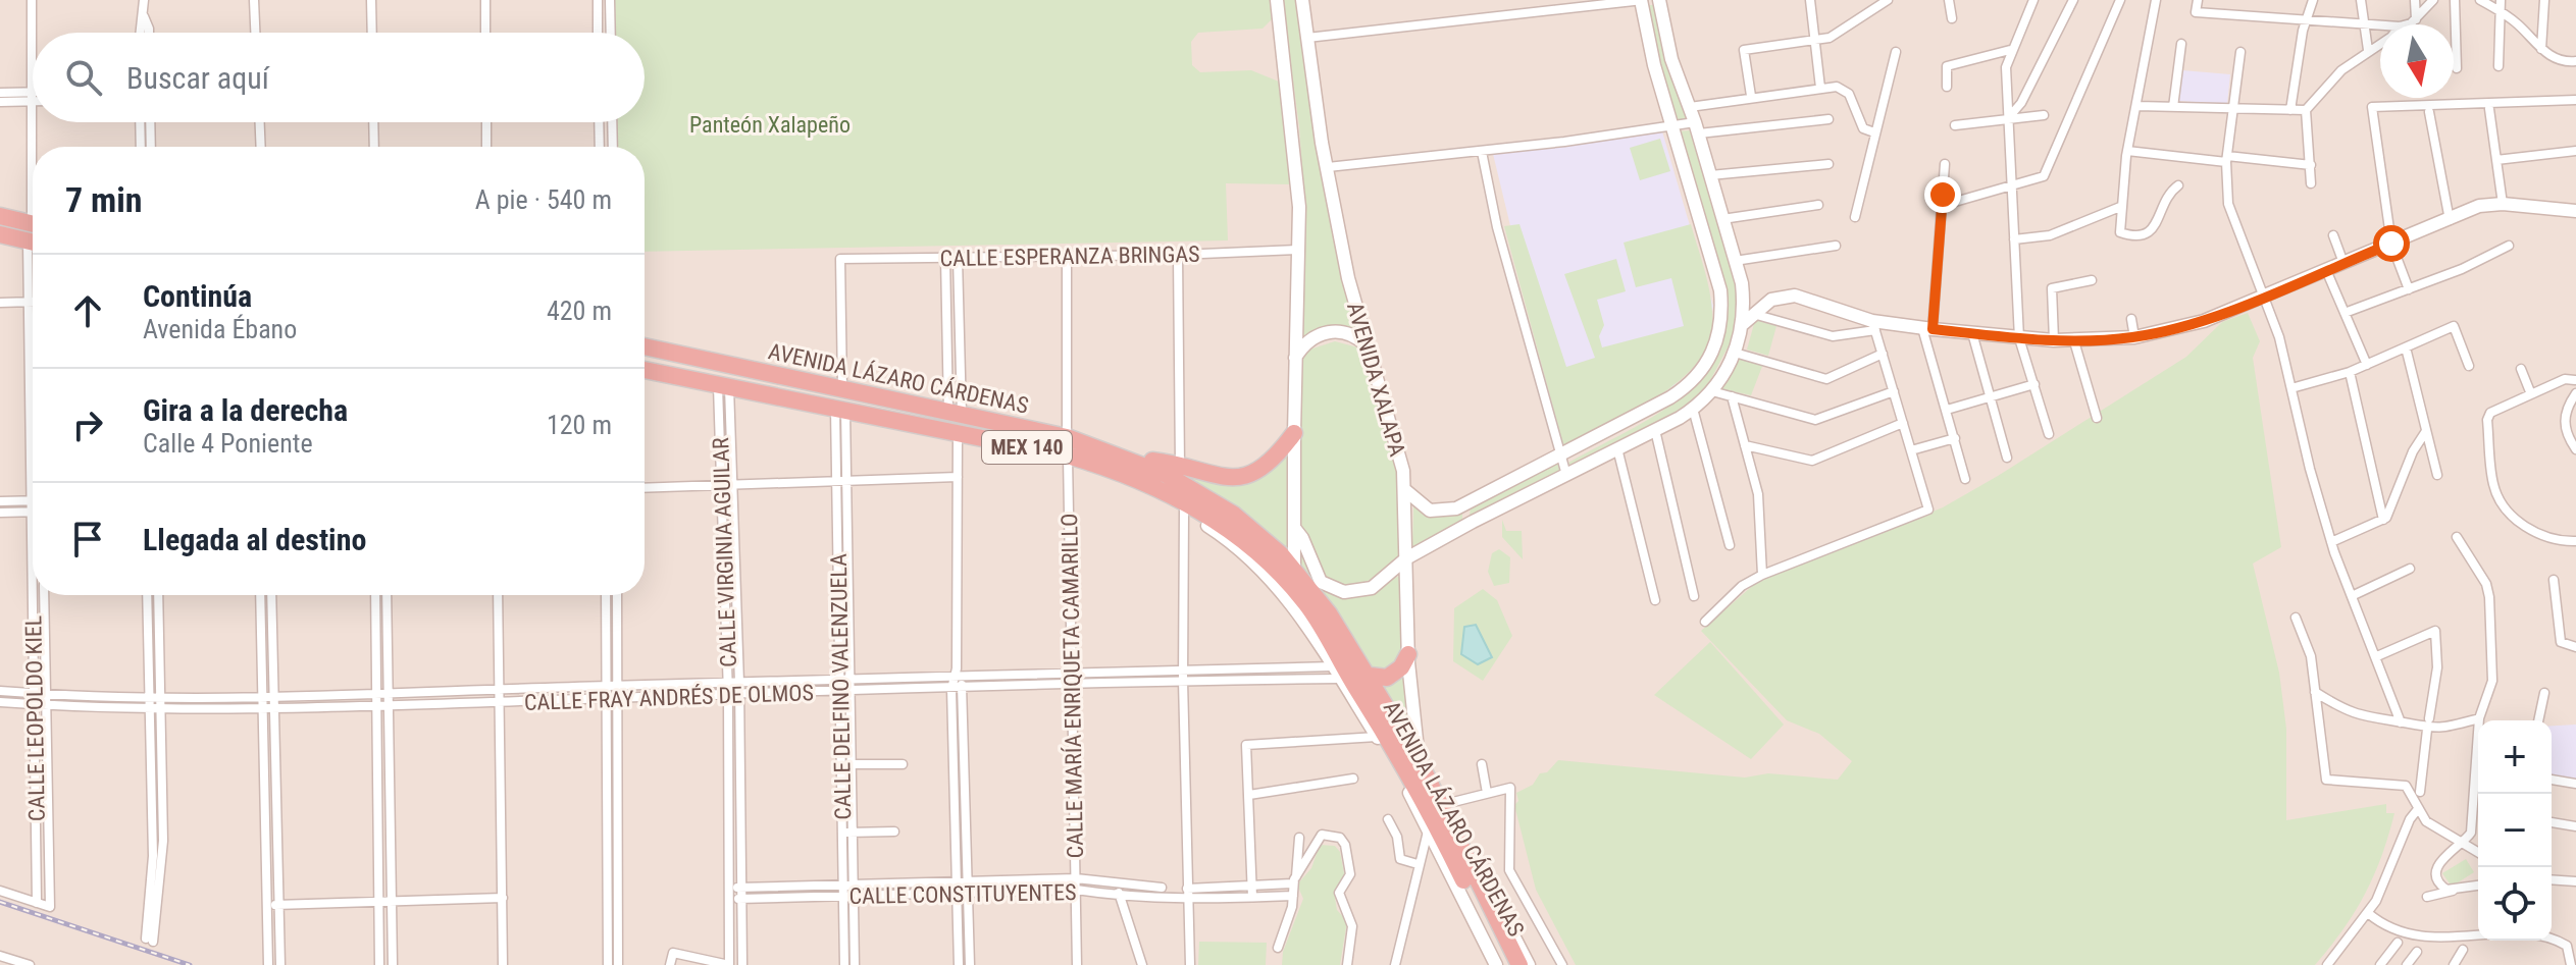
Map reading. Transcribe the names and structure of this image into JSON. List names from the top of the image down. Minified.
{"streets":{"highway":["AVENIDA LÁZARO CÁRDENAS","MEX 140"],"main road":["AVENIDA XALAPA"],"street":["CALLE ESPERANZA BRINGAS","CALLE VIRGINIA AGUILAR","CALLE MARÍA ENRIQUETA CAMARILLO","CALLE DELFINO VALENZUELA","CALLE FRAY ANDRÉS DE OLMOS","CALLE LEOPOLDO KIEL","CALLE CONSTITUYENTES"]},"crossings":[["CALLE ESPERANZA BRINGAS","AVENIDA LÁZARO CÁRDENAS"],["AVENIDA LÁZARO CÁRDENAS","AVENIDA XALAPA"],["AVENIDA LÁZARO CÁRDENAS","CALLE VIRGINIA AGUILAR"],["AVENIDA LÁZARO CÁRDENAS","CALLE MARÍA ENRIQUETA CAMARILLO"],["AVENIDA LÁZARO CÁRDENAS","CALLE DELFINO VALENZUELA"],["AVENIDA LÁZARO CÁRDENAS","CALLE FRAY ANDRÉS DE OLMOS"],["CALLE VIRGINIA AGUILAR","CALLE FRAY ANDRÉS DE OLMOS"],["CALLE VIRGINIA AGUILAR","CALLE CONSTITUYENTES"],["CALLE MARÍA ENRIQUETA CAMARILLO","CALLE FRAY ANDRÉS DE OLMOS"],["CALLE MARÍA ENRIQUETA CAMARILLO","CALLE CONSTITUYENTES"],["CALLE DELFINO VALENZUELA","CALLE FRAY ANDRÉS DE OLMOS"],["CALLE DELFINO VALENZUELA","CALLE CONSTITUYENTES"],["CALLE FRAY ANDRÉS DE OLMOS","CALLE LEOPOLDO KIEL"]],"parks":["Panteón Xalapeño"],"north":"bottom","page":{"search":"Buscar aquí","heading":["7 min","A pie · 540 m"],"list":[["Continúa","Avenida Ébano","420 m"],["Gira a la derecha","Calle 4 Poniente","120 m"],"Llegada al destino"],"map_buttons":["+","−"]}}
